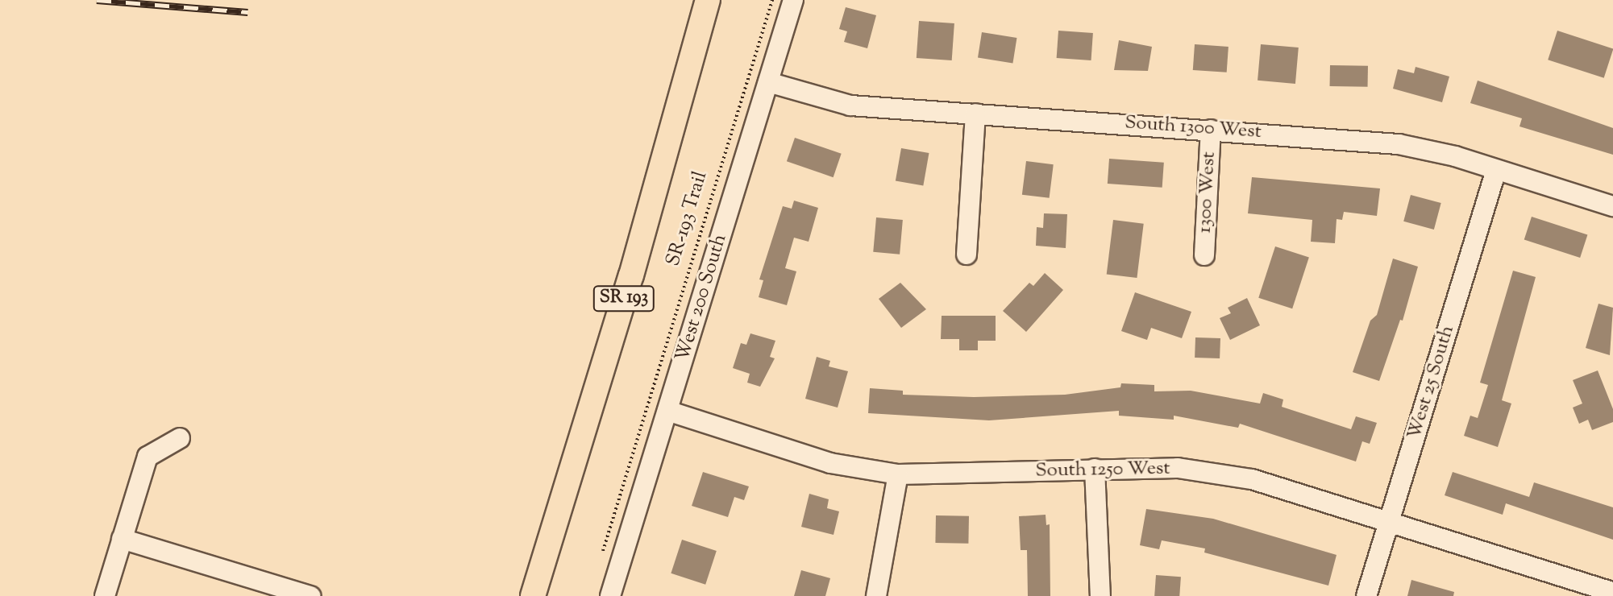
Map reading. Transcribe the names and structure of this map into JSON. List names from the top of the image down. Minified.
{"streets":{"main road":["SR 193"],"street":["South 1300 West","1300 West","West 200 South","West 25 South","South 1250 West"],"path":["SR-193 Trail"]},"crossings":[["South 1300 West","1300 West"],["South 1300 West","West 200 South"],["South 1300 West","West 25 South"],["West 200 South","South 1250 West"],["West 25 South","South 1250 West"]]}
